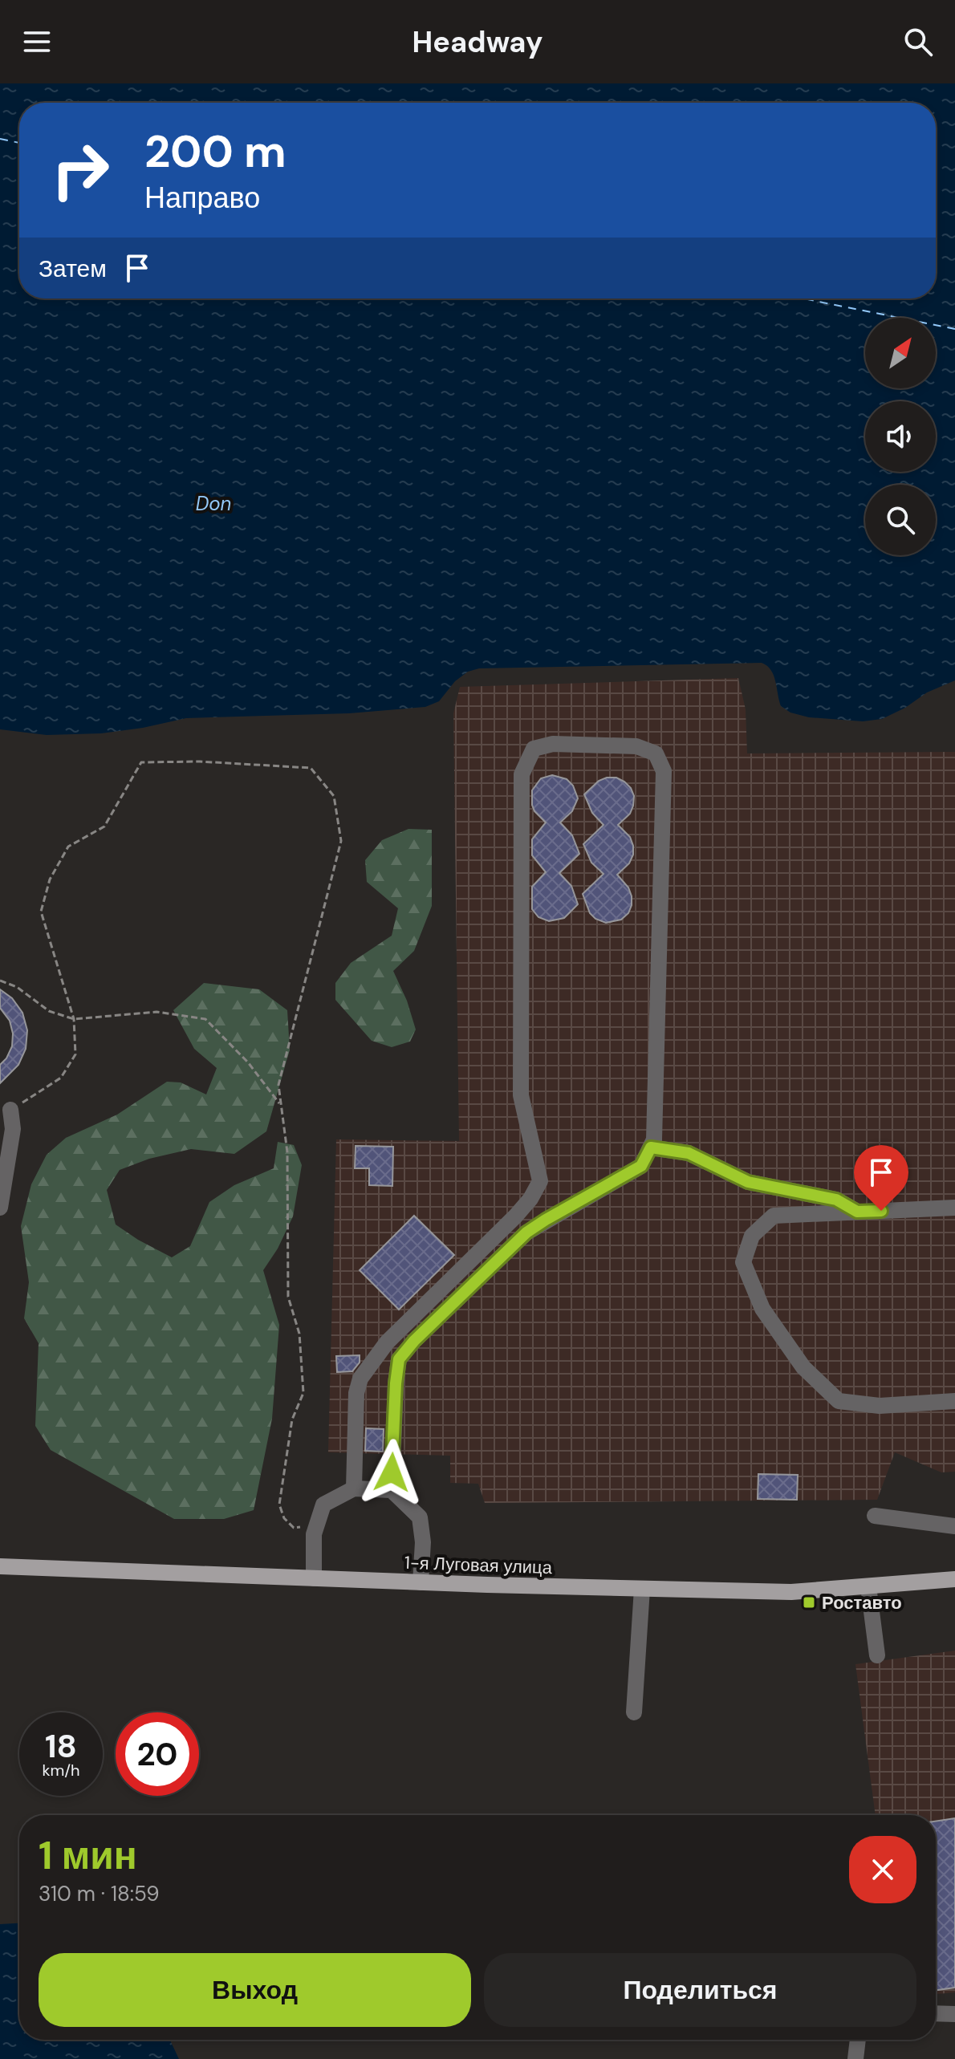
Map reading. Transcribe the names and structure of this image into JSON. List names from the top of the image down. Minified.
{"streets":{"main road":["1-я Луговая улица"]},"water":["Don"],"places":{"transit":["Роставто"]},"north":"top right","page":{"header":"Headway","turn":["200 m","Направо"],"then":"Затем","speed":"18 km/h","limit":"20","heading":["1 мин","310 m · 18:59"],"buttons":["Выход","Поделиться"]}}
